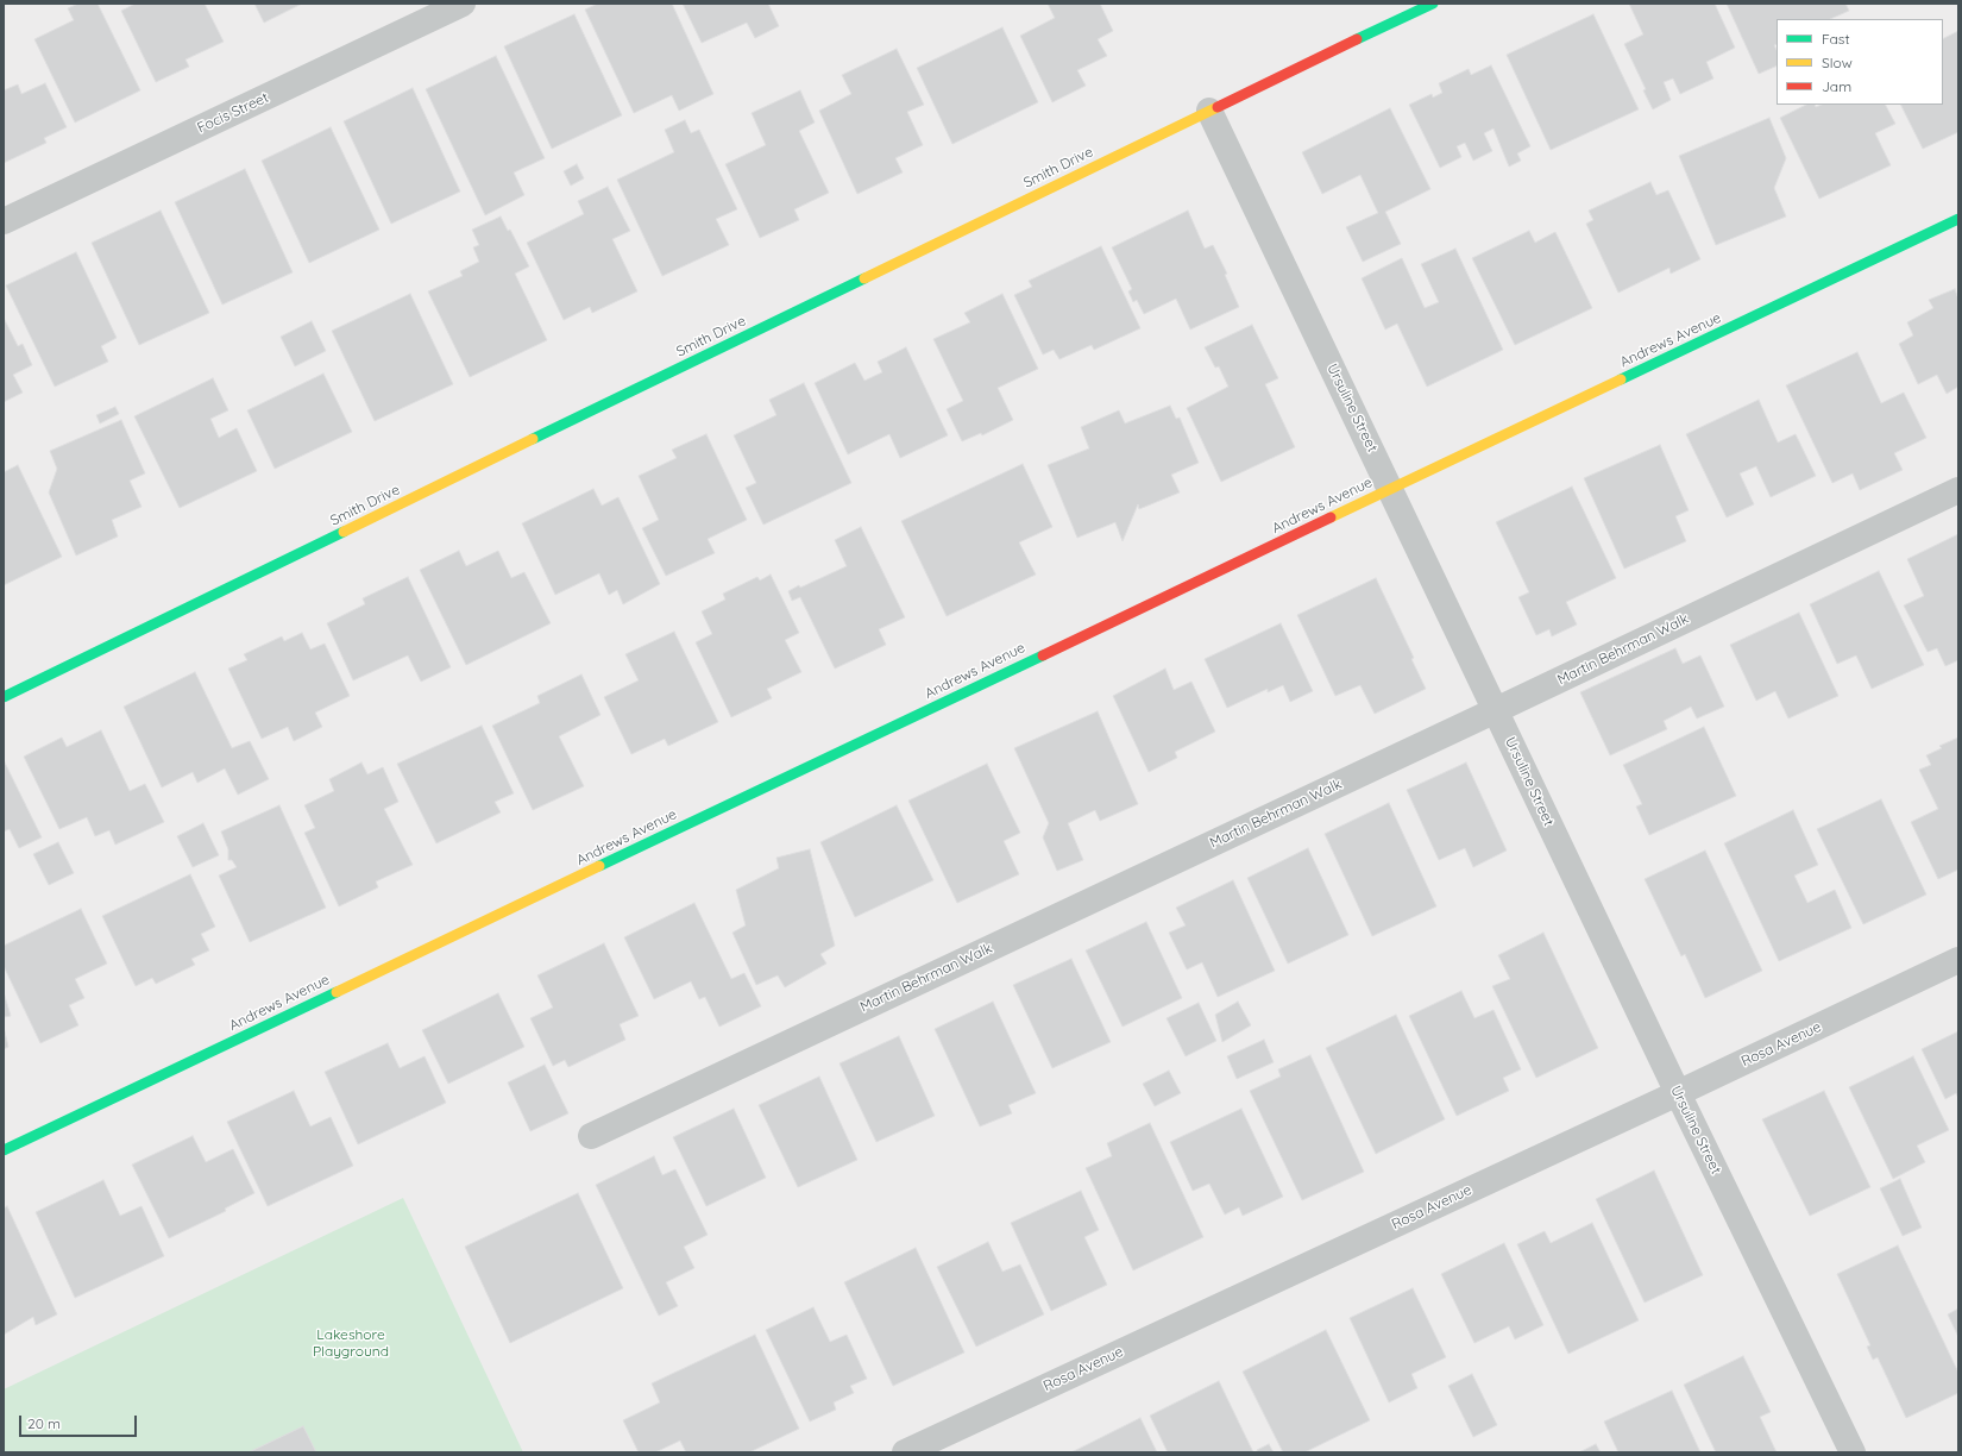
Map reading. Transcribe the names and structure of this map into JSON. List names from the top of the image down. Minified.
{"streets":{"street":["Focis Street","Smith Drive","Andrews Avenue","Ursuline Street","Martin Behrman Walk","Rosa Avenue"]},"crossings":[["Smith Drive","Ursuline Street"],["Andrews Avenue","Ursuline Street"],["Ursuline Street","Martin Behrman Walk"],["Ursuline Street","Rosa Avenue"]],"parks":["Lakeshore Playground"],"legend":["Fast","Slow","Jam"],"scale_bar":"20 m"}
